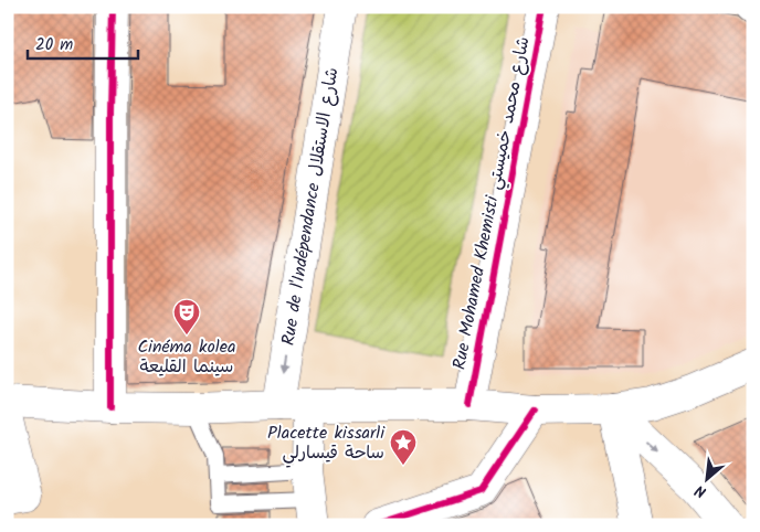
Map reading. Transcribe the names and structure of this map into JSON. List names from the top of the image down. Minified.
{"streets":{"main road":["Rue Mohamed Khemisti شارع محمد خميستي","Rue de l'Indépendance شارع الاستقلال"]},"places":{"theatre":["Cinéma kolea سينما القليعة"],"place":["Placette kissarli ساحة قيسارلي"]},"scale_bar":"20 m","north":"bottom left"}
